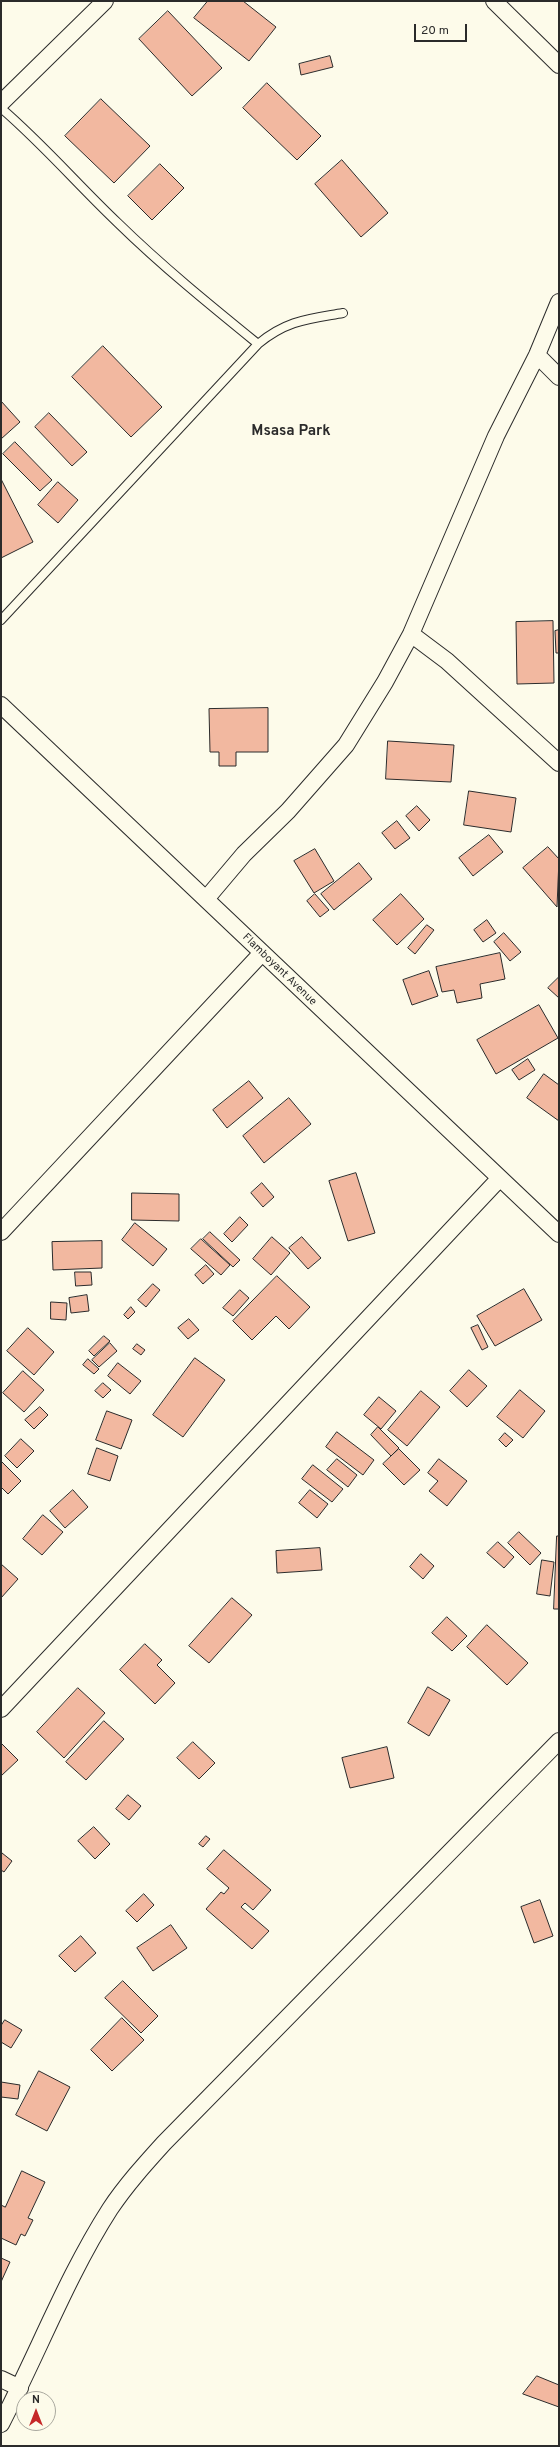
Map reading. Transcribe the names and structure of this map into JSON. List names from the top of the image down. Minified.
{"streets":{"street":["Flamboyant Avenue"]},"districts":["Msasa Park"],"scale_bar":"20 m","north":"top"}
